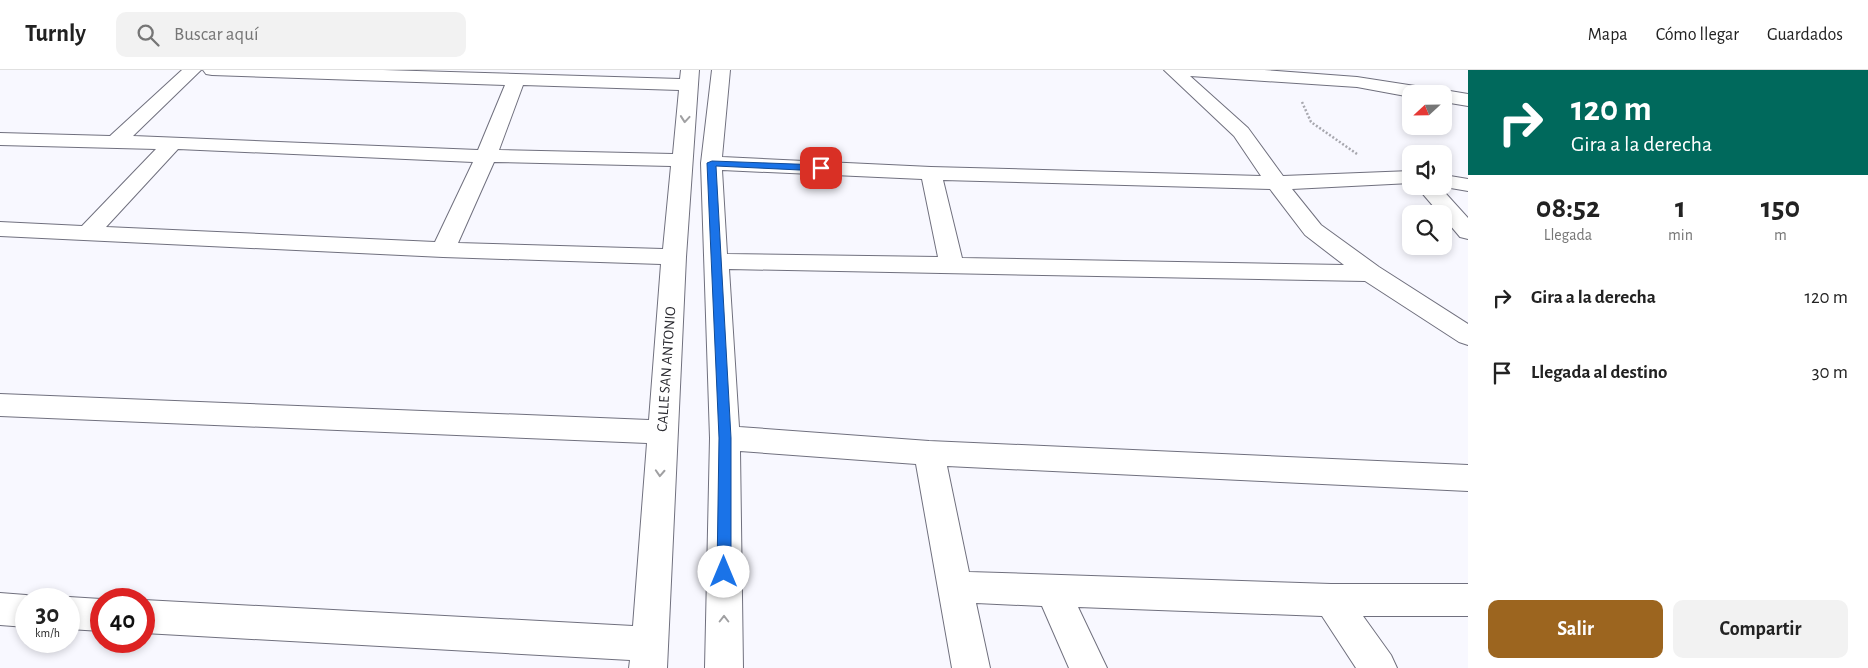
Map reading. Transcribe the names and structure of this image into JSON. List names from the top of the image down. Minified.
{"streets":{"street":["CALLE SAN ANTONIO"]},"north":"left","page":{"header":"Turnly","search":"Buscar aquí","nav":["Mapa","Cómo llegar","Guardados"],"turn":["120 m","Gira a la derecha"],"eta":["08:52","Llegada","1","min","150","m"],"list":[{"name":"Gira a la derecha","value":"120 m"},{"name":"Llegada al destino","value":"30 m"}],"speed":"30 km/h","limit":"40","buttons":["Salir","Compartir"]}}
